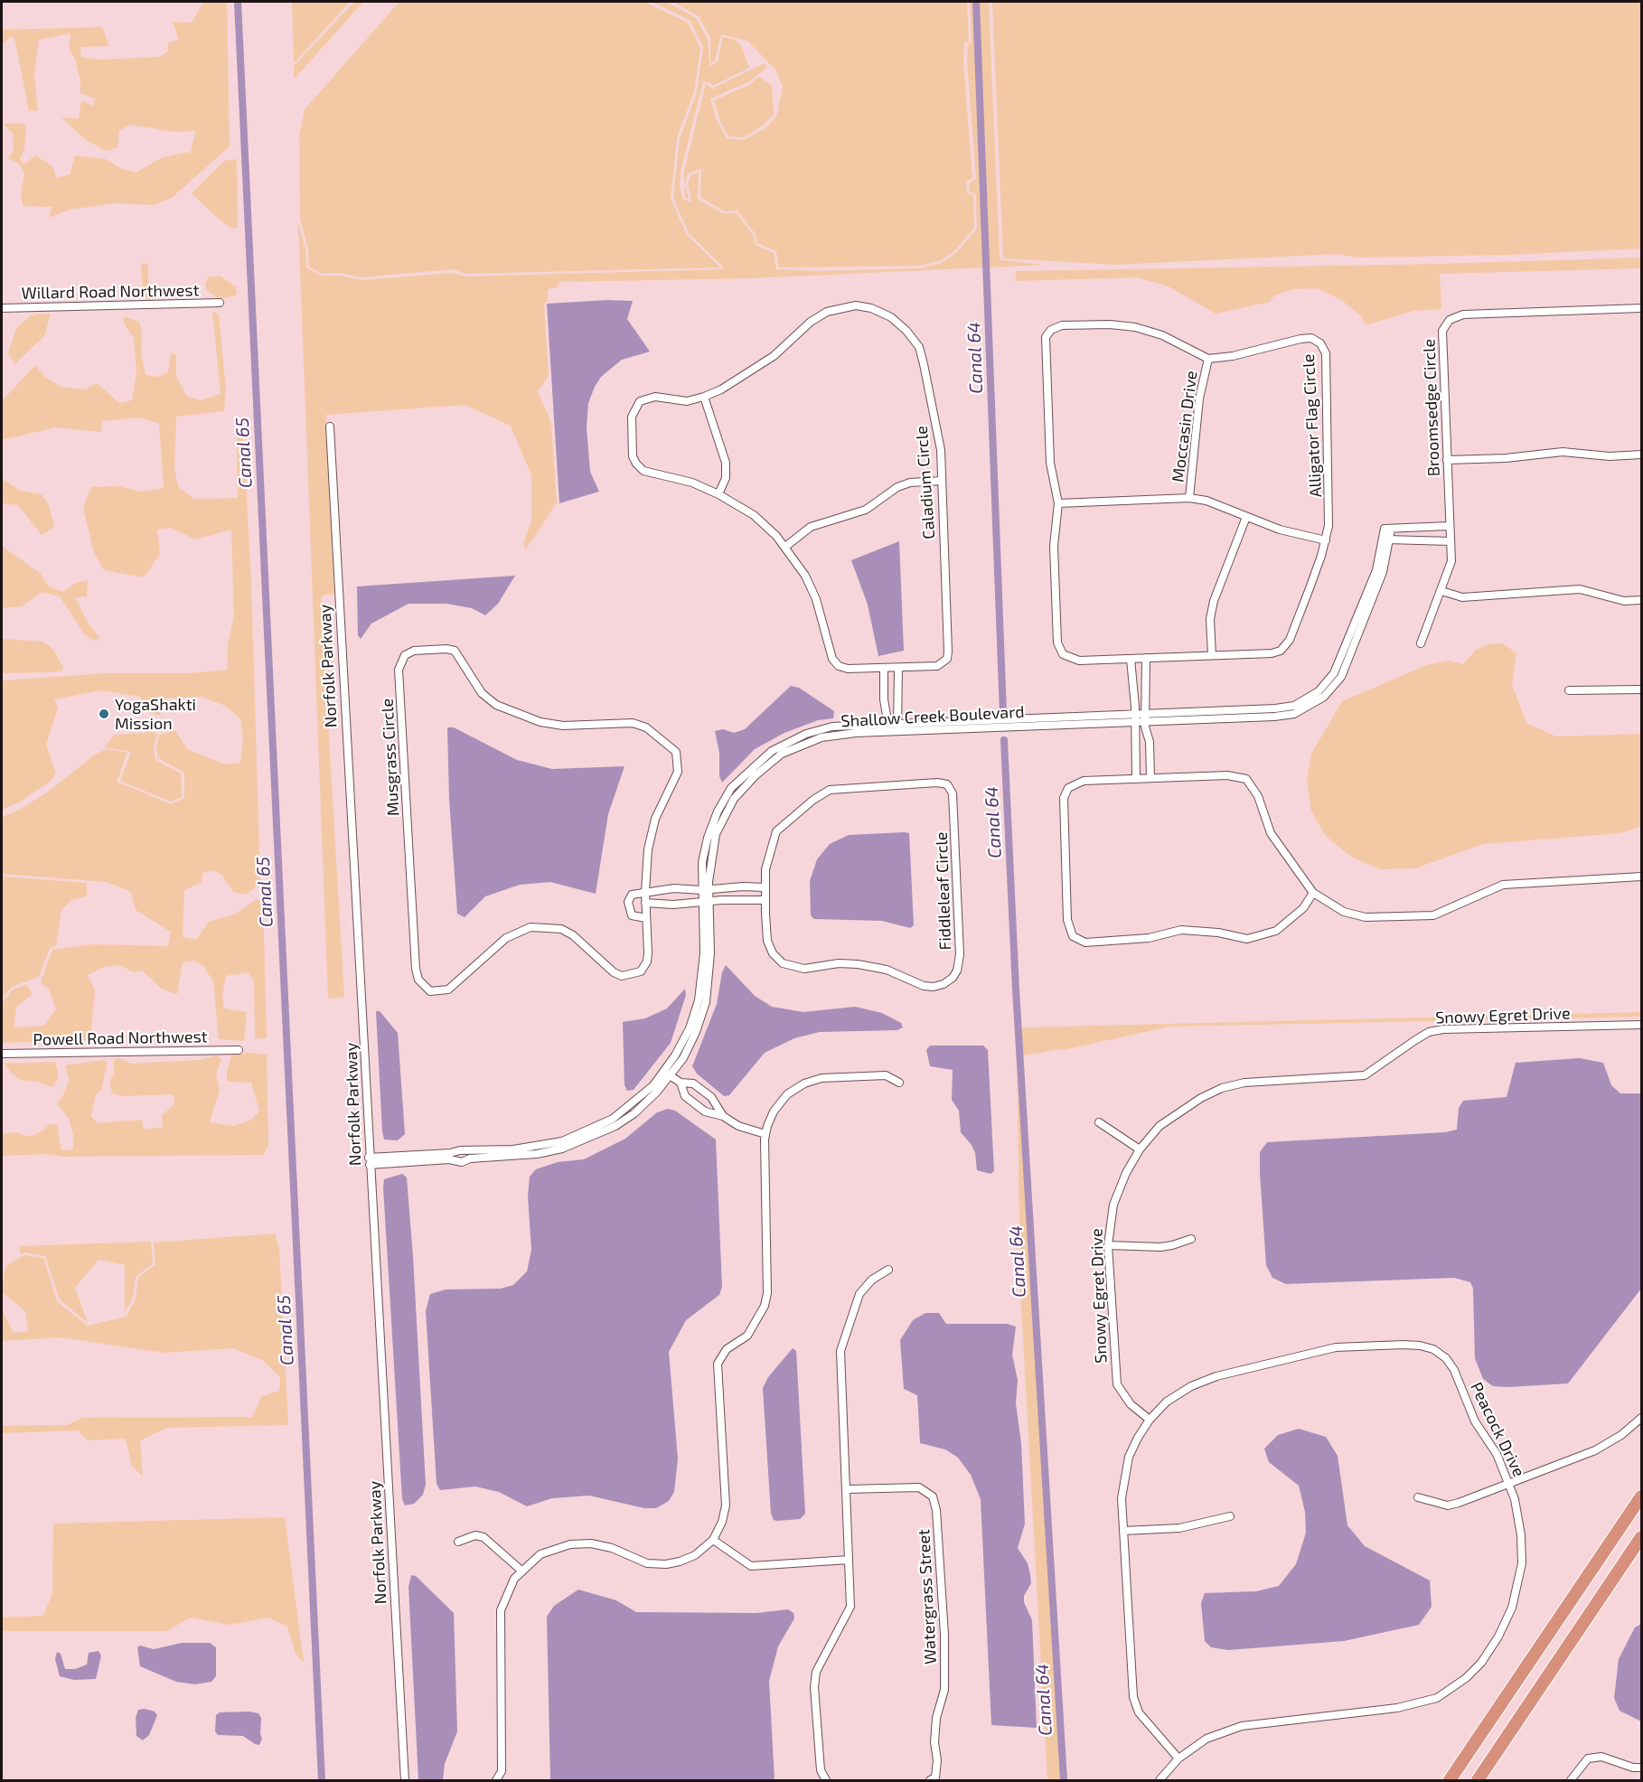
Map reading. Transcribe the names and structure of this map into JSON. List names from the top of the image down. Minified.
{"streets":{"street":["Willard Road Northwest","Broomsedge Circle","Alligator Flag Circle","Moccasin Drive","Caladium Circle","Norfolk Parkway","Shallow Creek Boulevard","Musgrass Circle","Fiddleleaf Circle","Snowy Egret Drive","Powell Road Northwest","Peacock Drive","Watergrass Street"]},"crossings":[["Alligator Flag Circle","Moccasin Drive"],["Norfolk Parkway","Shallow Creek Boulevard"],["Snowy Egret Drive","Peacock Drive"]],"water":["Canal 64","Canal 65"],"places":["YogaShakti Mission"]}
